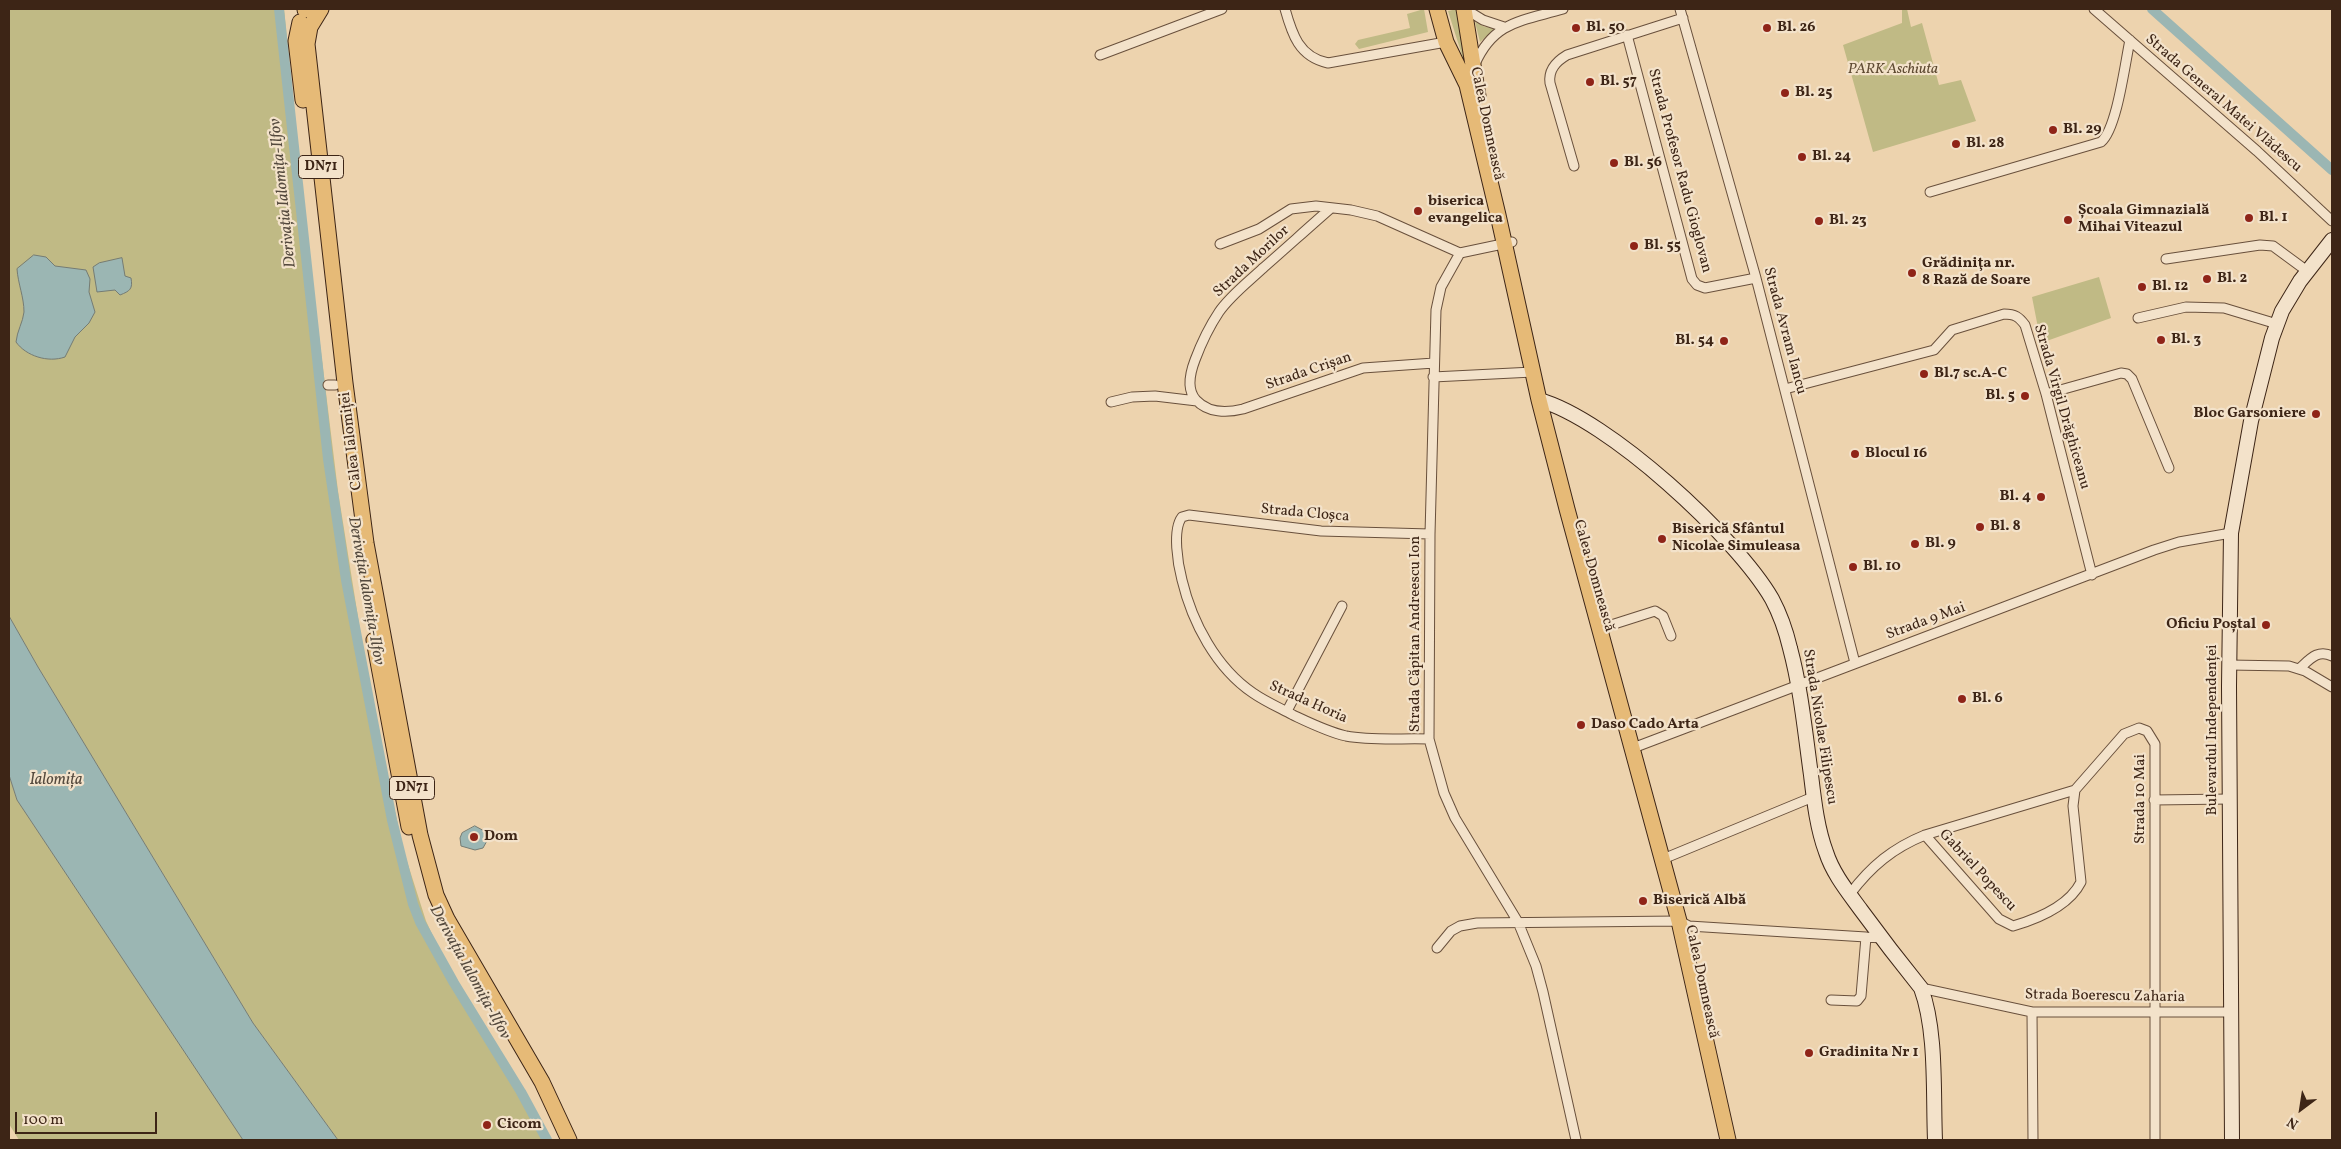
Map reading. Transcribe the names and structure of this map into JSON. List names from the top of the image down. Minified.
{"streets":{"main road":["Calea Domnească","DN71","Calea Ialomiței","Strada Nicolae Filipescu","Bulevardul Independenței"],"street":["Strada General Matei Vlădescu","Strada Profesor Radu Gioglovan","Strada Morilor","Strada Avram Iancu","Strada Crișan","Strada Virgil Drăghiceanu","Strada Cloșca","Strada 9 Mai","Strada Căpitan Andreescu Ion","Strada Horia","Strada 10 Mai","Gabriel Popescu","Strada Boerescu Zaharia"]},"crossings":[["Calea Domnească","Strada 9 Mai"],["Calea Domnească","Strada Nicolae Filipescu"],["Strada Profesor Radu Gioglovan","Strada Avram Iancu"],["Strada Morilor","Strada Crișan"],["Strada Avram Iancu","Strada Virgil Drăghiceanu"],["Strada Avram Iancu","Strada 9 Mai"],["Strada Crișan","Strada Căpitan Andreescu Ion"],["Strada Virgil Drăghiceanu","Strada 9 Mai"],["Strada Cloșca","Strada Căpitan Andreescu Ion"],["Strada Cloșca","Strada Horia"],["Strada 9 Mai","Strada Nicolae Filipescu"],["Strada 9 Mai","Bulevardul Independenței"],["Strada Căpitan Andreescu Ion","Strada Horia"],["Strada Nicolae Filipescu","Strada Boerescu Zaharia"],["Bulevardul Independenței","Strada Boerescu Zaharia"],["Strada 10 Mai","Gabriel Popescu"],["Strada 10 Mai","Strada Boerescu Zaharia"]],"water":["Derivația Ialomița-Ilfov","Ialomița"],"parks":["PARK Aschiuta"],"places":["Bl. 50","Bl. 26","Bl. 57","Bl. 25","Bl. 29","Bl. 28","Bl. 24","Bl. 56","biserica evangelica","Bl. 1","Școala Gimnazială Mihai Viteazul","Bl. 23","Bl. 55","Grădiniţa nr. 8 Rază de Soare","Bl. 2","Bl. 12","Bl. 3","Bl. 54","Bl.7 sc.A-C","Bl. 5","Bloc Garsoniere","Blocul 16","Bl. 4","Bl. 8","Biserică Sfântul Nicolae Simuleasa","Bl. 9","Bl. 10","Oficiu Poștal","Bl. 6","Daso Cado Arta","Dom","Biserică Albă","Gradinita Nr 1","Cicom"],"scale_bar":"100 m","north":"bottom left"}
